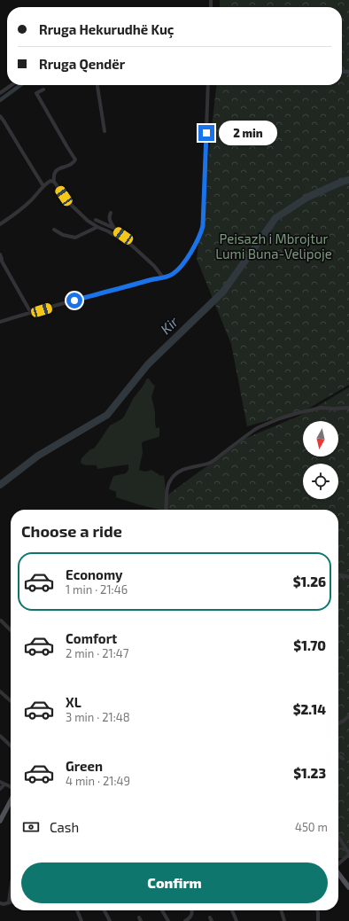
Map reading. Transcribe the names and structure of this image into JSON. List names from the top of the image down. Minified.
{"water":["Kir"],"parks":["Peisazh i Mbrojtur Lumi Buna-Velipoje"],"north":"bottom","page":{"banner":["Rruga Hekurudhë Kuç","Rruga Qendër"],"bubble":"2 min","heading":"Choose a ride","list":[{"name":"Economy","note":"1 min · 21:46","value":"$1.26"},{"name":"Comfort","note":"2 min · 21:47","value":"$1.70"},{"name":"XL","note":"3 min · 21:48","value":"$2.14"},{"name":"Green","note":"4 min · 21:49","value":"$1.23"}],"pay":["Cash","450 m"],"buttons":"Confirm"}}
